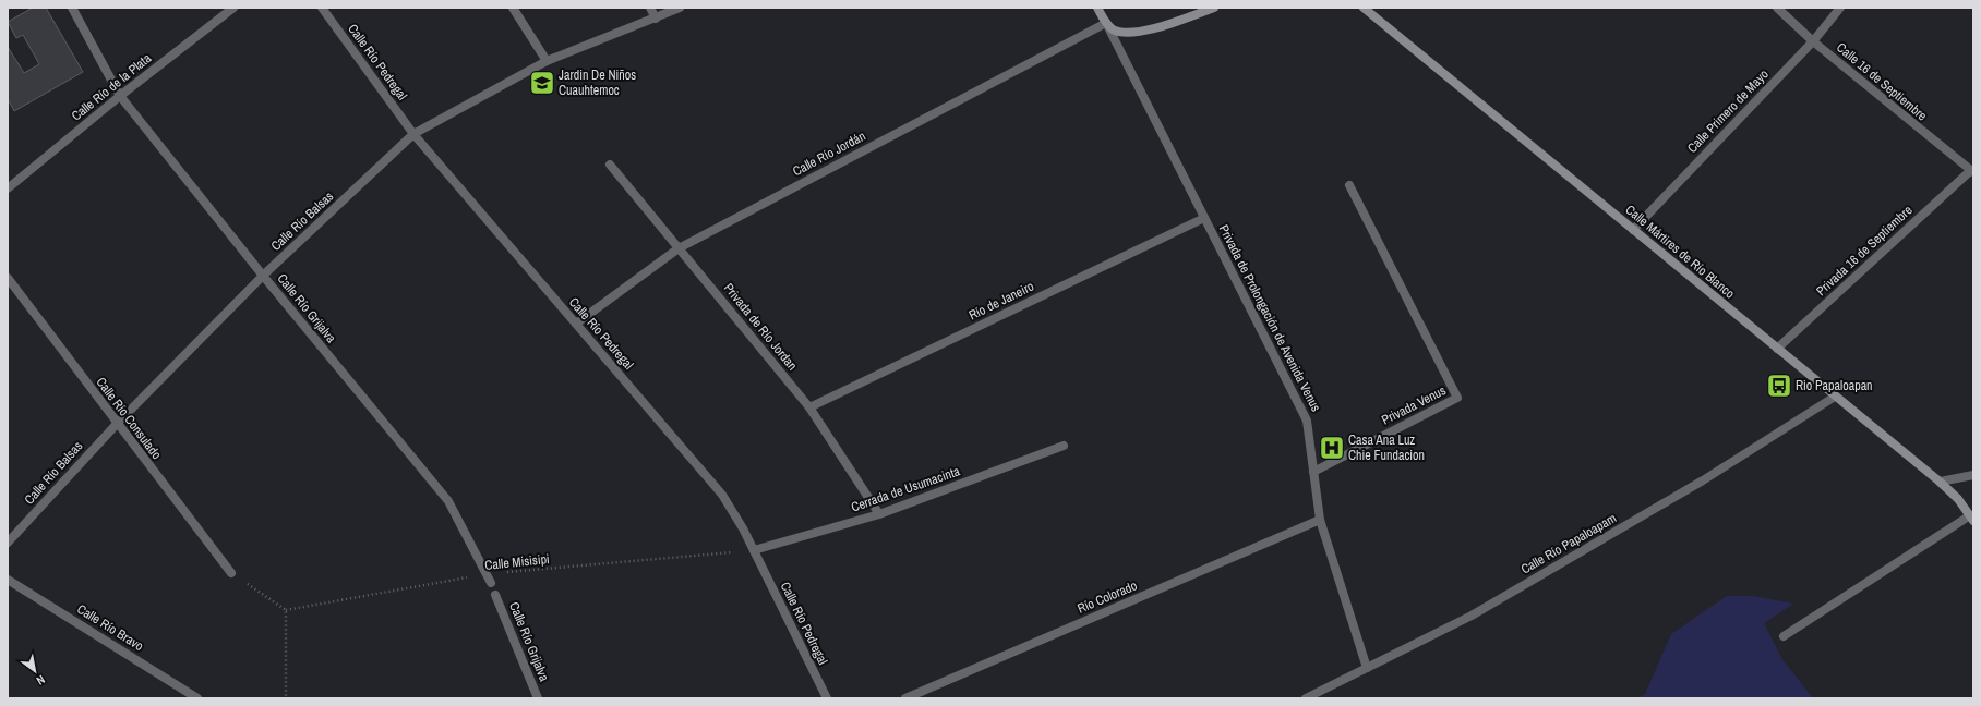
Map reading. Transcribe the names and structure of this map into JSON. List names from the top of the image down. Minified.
{"streets":{"main road":["Calle Mártires de Río Blanco"],"street":["Calle Río Pedregal","Calle 16 de Septiembre","Calle Río de la Plata","Calle Primero de Mayo","Calle Río Jordán","Calle Río Balsas","Privada 16 de Septiembre","Río de Janeiro","Calle Río Grijalva","Privada de Prolongación de Avenida Venus","Privada de Río Jordan","Privada Venus","Calle Río Consulado","Cerrada de Usumacinta","Calle Río Papaloapam","Río Colorado","Calle Río Bravo"],"path":["Calle Misisipi"]},"crossings":[["Calle Río Pedregal","Calle Río Jordán"],["Calle Río Pedregal","Calle Río Balsas"],["Calle Río Pedregal","Cerrada de Usumacinta"],["Calle Río Pedregal","Calle Misisipi"],["Calle 16 de Septiembre","Calle Primero de Mayo"],["Calle 16 de Septiembre","Privada 16 de Septiembre"],["Calle Río de la Plata","Calle Río Grijalva"],["Calle Primero de Mayo","Calle Mártires de Río Blanco"],["Calle Río Jordán","Privada de Prolongación de Avenida Venus"],["Calle Río Jordán","Privada de Río Jordan"],["Calle Río Balsas","Calle Río Grijalva"],["Calle Río Balsas","Calle Río Consulado"],["Privada 16 de Septiembre","Calle Mártires de Río Blanco"],["Calle Mártires de Río Blanco","Calle Río Papaloapam"],["Río de Janeiro","Privada de Prolongación de Avenida Venus"],["Río de Janeiro","Privada de Río Jordan"],["Calle Río Grijalva","Calle Misisipi"],["Privada de Prolongación de Avenida Venus","Privada Venus"],["Privada de Prolongación de Avenida Venus","Calle Río Papaloapam"],["Privada de Prolongación de Avenida Venus","Río Colorado"],["Privada de Río Jordan","Cerrada de Usumacinta"],["Cerrada de Usumacinta","Calle Misisipi"]],"places":{"school or university":["Jardin De Niños Cuauhtemoc"],"bus stop":["Rio Papaloapan"],"hospital":["Casa Ana Luz Chie Fundacion"]},"north":"bottom right"}
